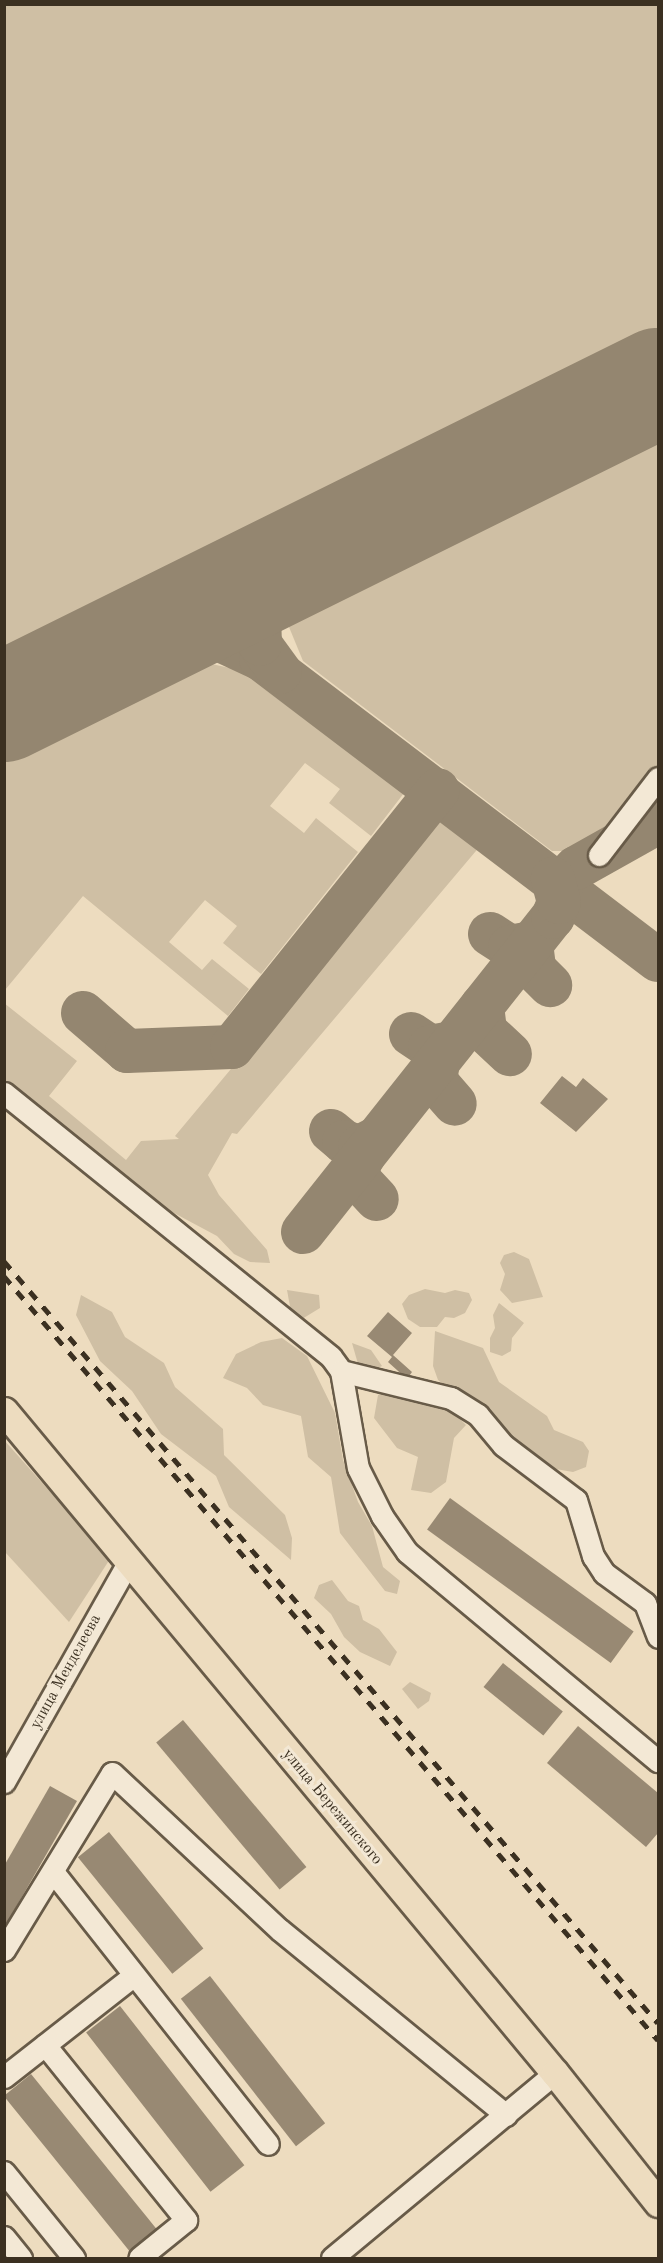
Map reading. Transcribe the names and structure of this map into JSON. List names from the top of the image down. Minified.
{"streets":{"main road":["улица Бережинского"],"street":["улица Менделеева"]},"crossings":[["улица Менделеева","улица Бережинского"]]}
